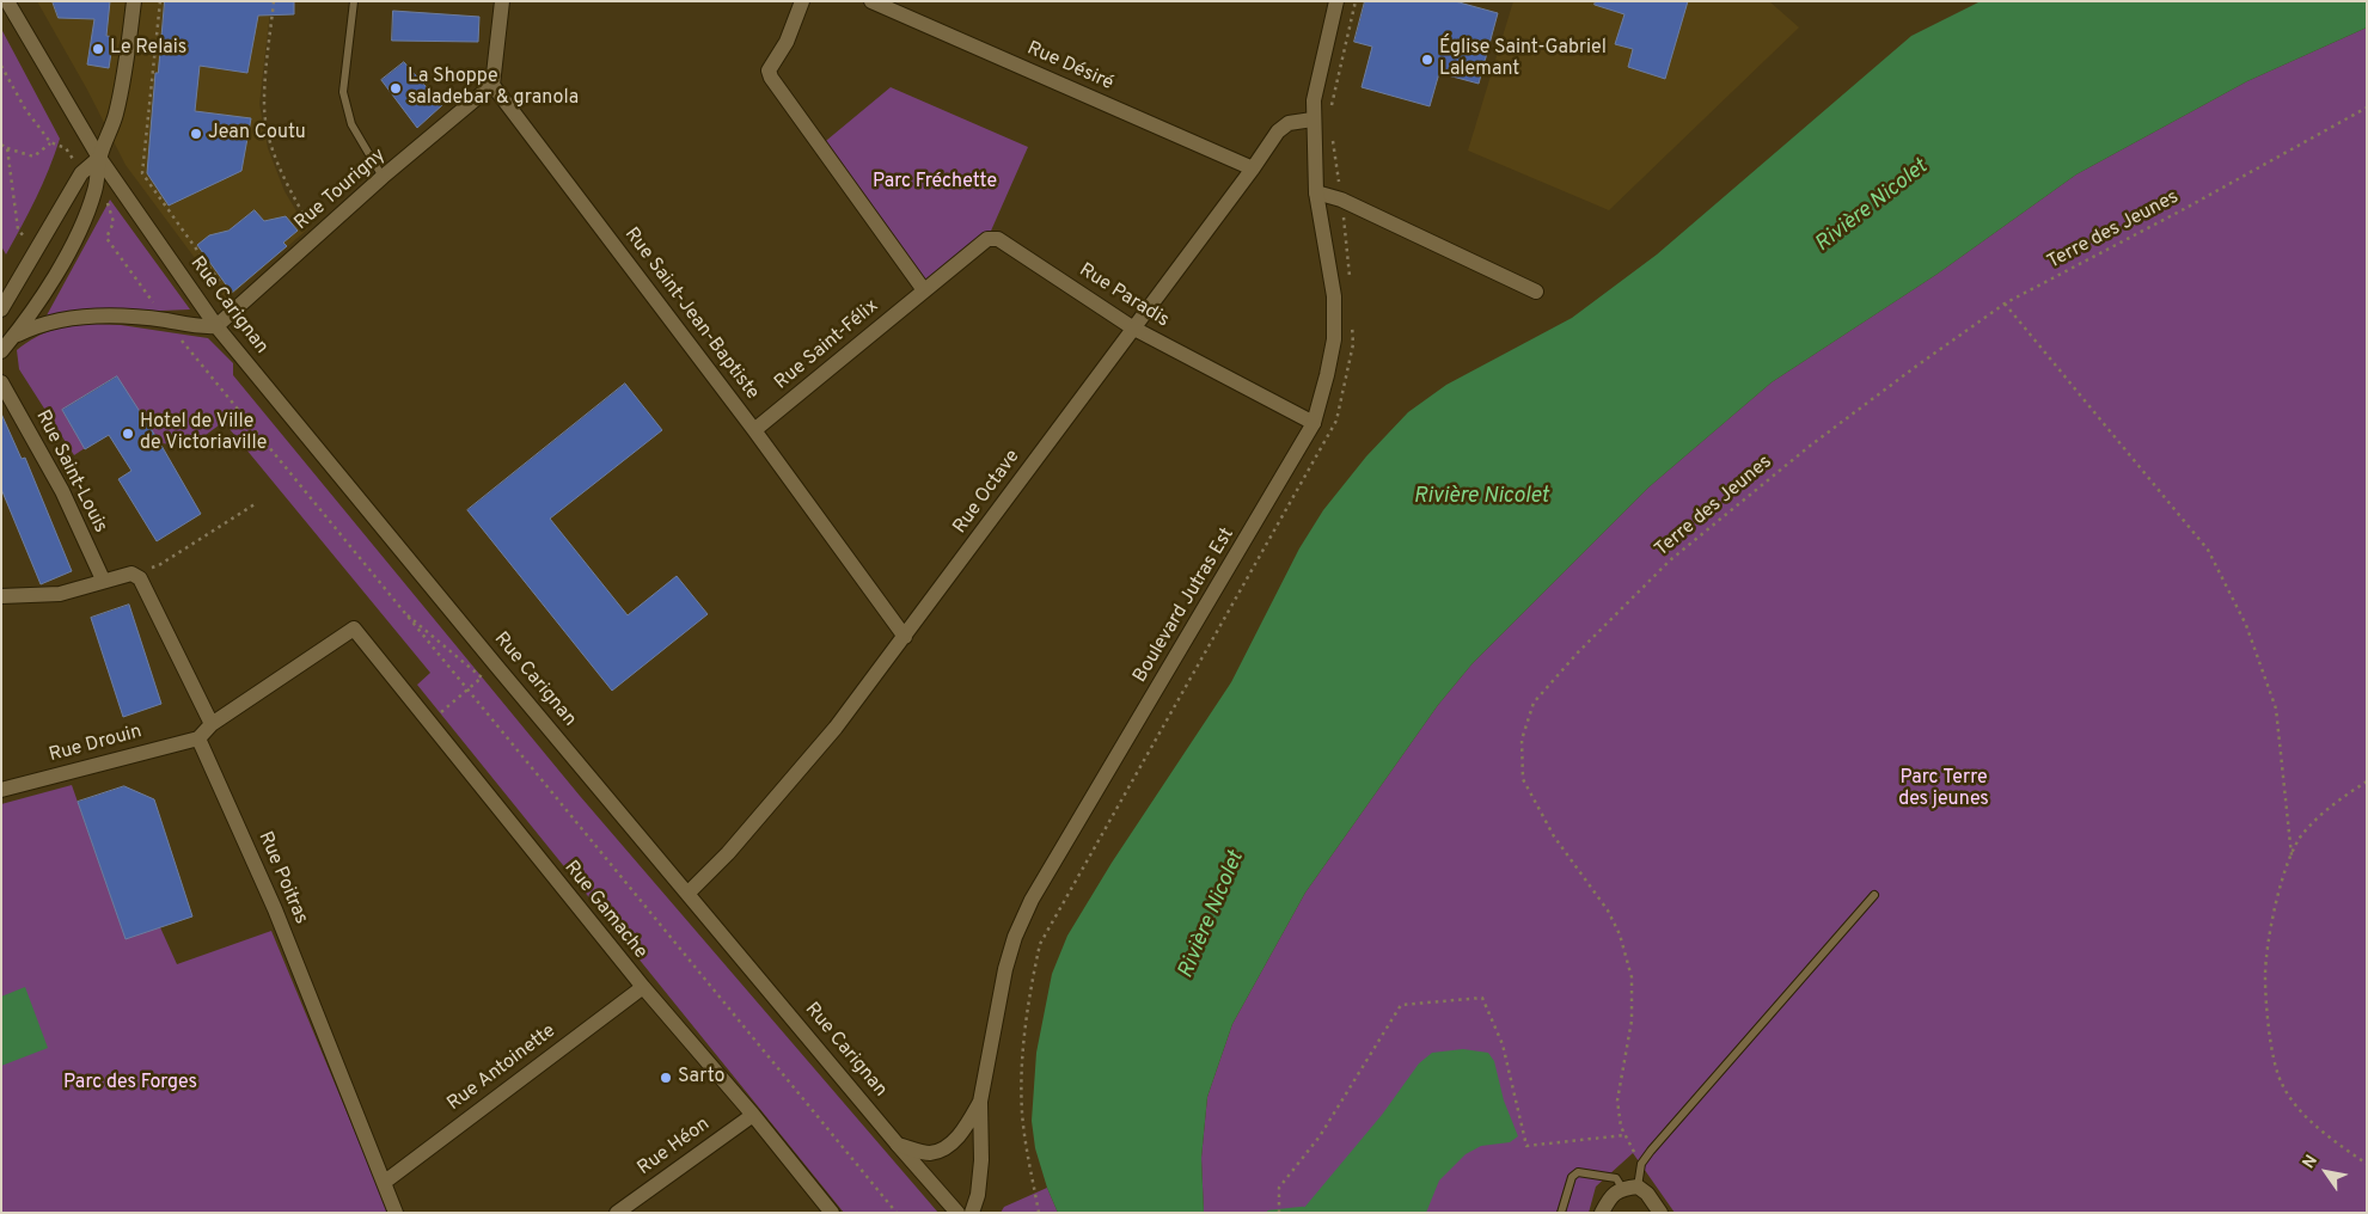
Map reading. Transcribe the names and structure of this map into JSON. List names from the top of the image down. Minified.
{"streets":{"street":["Rue Désiré","Rue Tourigny","Rue Paradis","Rue Carignan","Rue Saint-Jean-Baptiste","Rue Saint-Félix","Rue Saint-Louis","Rue Octave","Boulevard Jutras Est","Rue Drouin","Rue Poitras","Rue Gamache","Rue Antoinette","Rue Héon"],"path":["Terre des Jeunes"]},"crossings":[["Rue Désiré","Rue Octave"],["Rue Tourigny","Rue Carignan"],["Rue Tourigny","Rue Saint-Jean-Baptiste"],["Rue Paradis","Rue Saint-Félix"],["Rue Paradis","Rue Octave"],["Rue Paradis","Boulevard Jutras Est"],["Rue Carignan","Rue Octave"],["Rue Saint-Jean-Baptiste","Rue Saint-Félix"],["Rue Saint-Jean-Baptiste","Rue Octave"],["Rue Octave","Boulevard Jutras Est"],["Rue Drouin","Rue Poitras"],["Rue Poitras","Rue Antoinette"],["Rue Gamache","Rue Antoinette"],["Rue Gamache","Rue Héon"]],"water":["Rivière Nicolet"],"parks":["Parc Fréchette","Parc Terre des jeunes","Parc des Forges"],"places":["Le Relais","Église Saint-Gabriel Lalemant","La Shoppe saladebar & granola","Jean Coutu","Hotel de Ville de Victoriaville","Sarto"],"north":"top left"}
